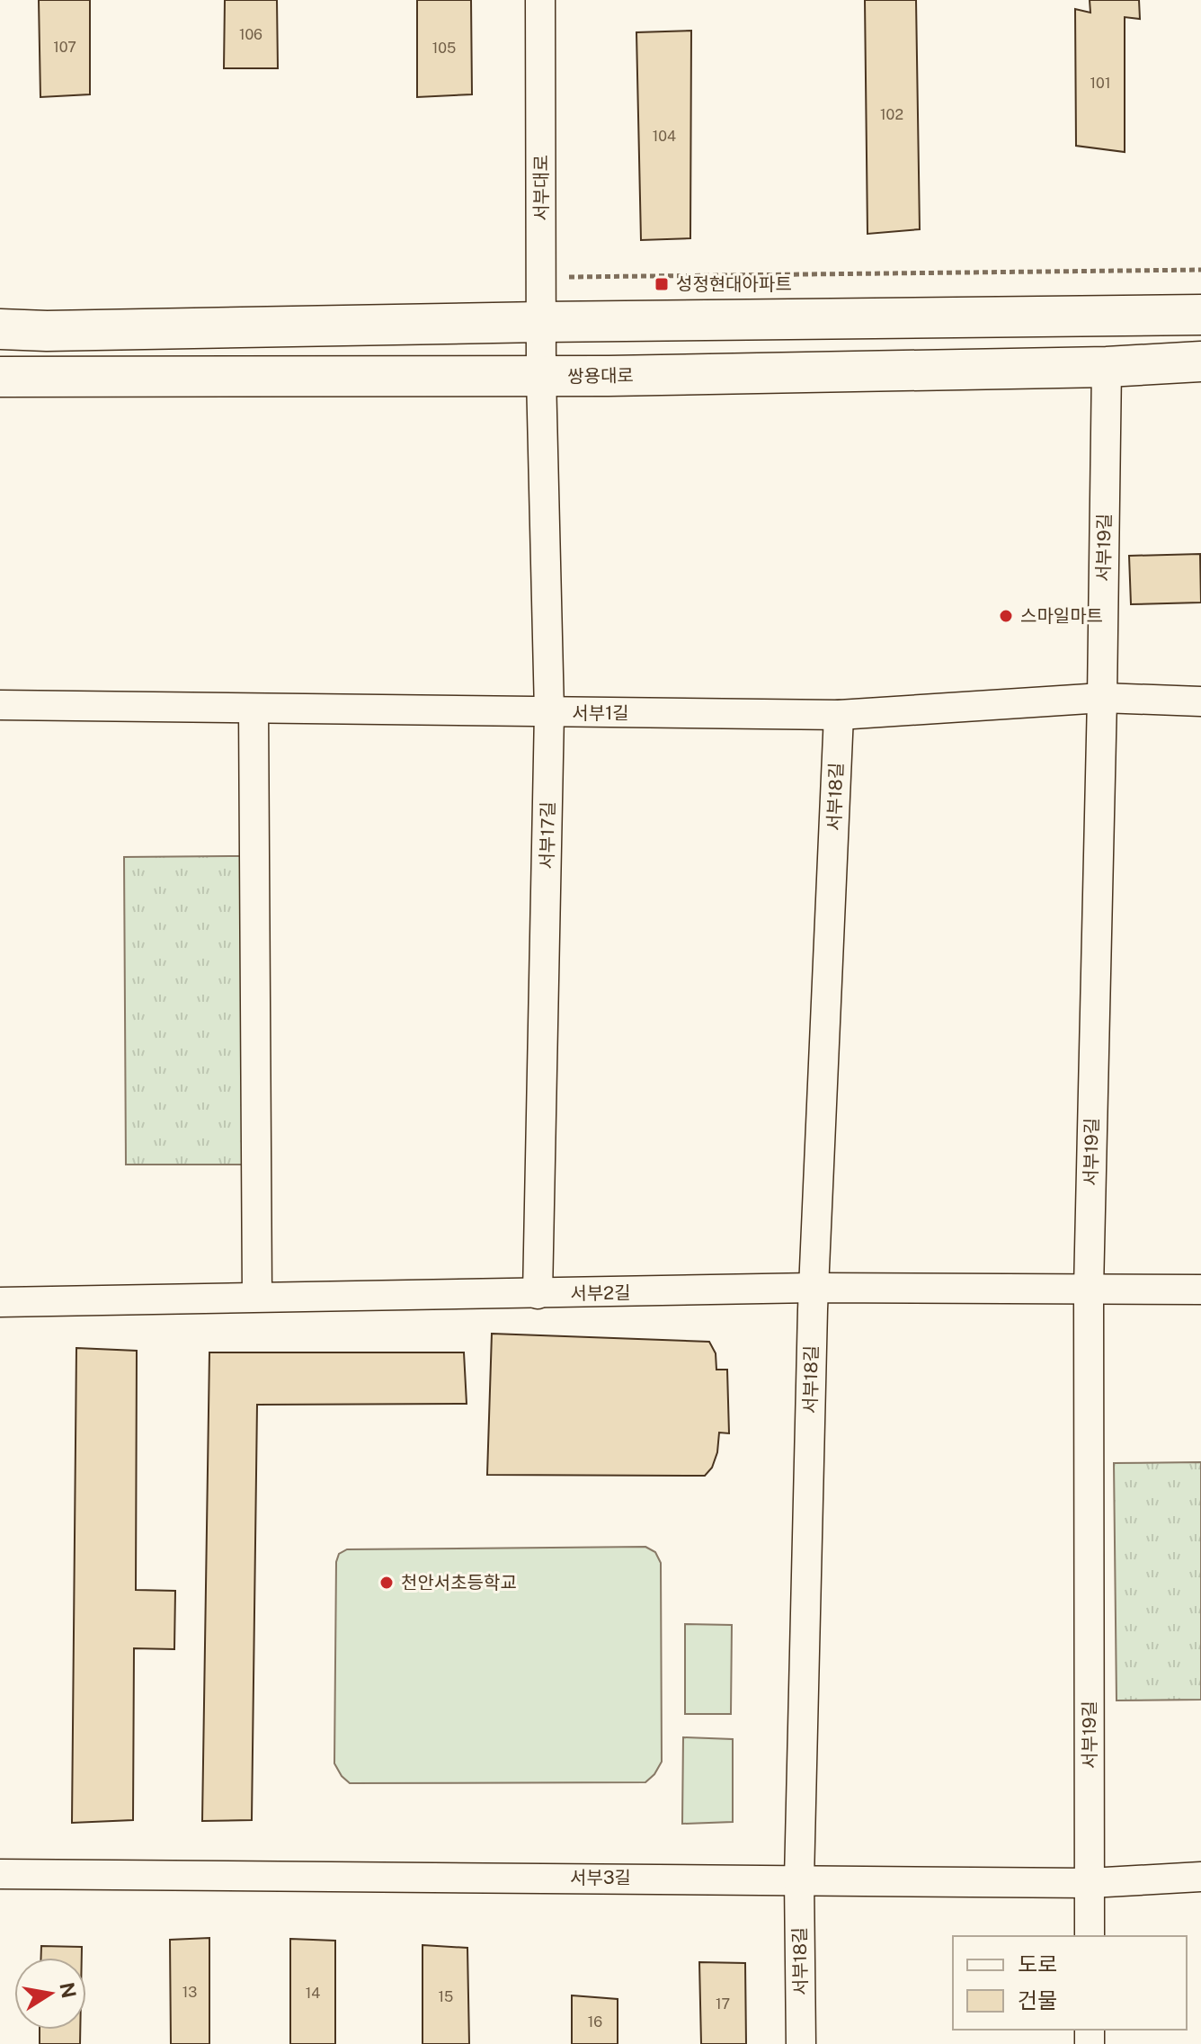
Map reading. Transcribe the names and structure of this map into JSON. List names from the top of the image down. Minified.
{"streets":{"main road":["쌍용대로"],"street":["서부대로","서부19길","서부1길","서부18길","서부17길","서부2길","서부3길"]},"crossings":[["서부대로","쌍용대로"],["서부대로","서부17길"],["쌍용대로","서부19길"],["쌍용대로","서부17길"],["서부19길","서부1길"],["서부19길","서부2길"],["서부19길","서부3길"],["서부1길","서부18길"],["서부1길","서부17길"],["서부18길","서부2길"],["서부18길","서부3길"],["서부17길","서부2길"]],"places":{"transit":["성정현대아파트"],"other":["스마일마트","천안서초등학교"]},"house_numbers":["106","107","105","101","102","104","13","14","15","17","16"],"legend":["도로","건물"],"north":"right"}
